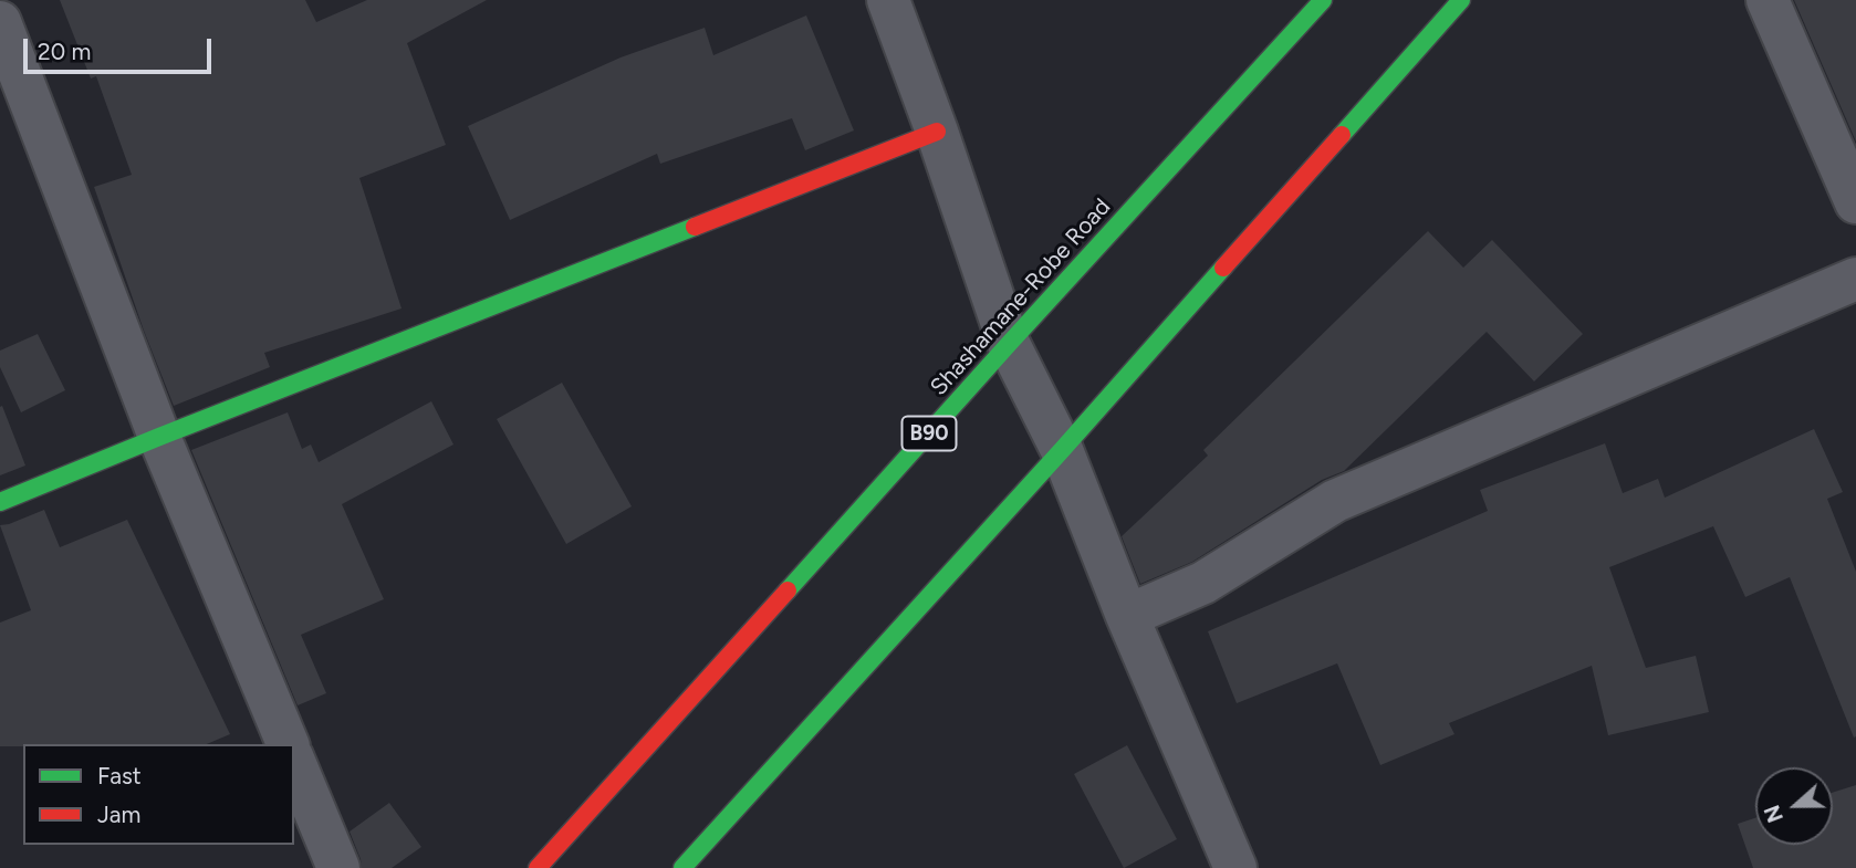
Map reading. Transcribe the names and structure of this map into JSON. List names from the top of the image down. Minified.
{"streets":{"main road":["Shashamane-Robe Road","B90"]},"legend":["Fast","Jam"],"scale_bar":"20 m","north":"left"}
